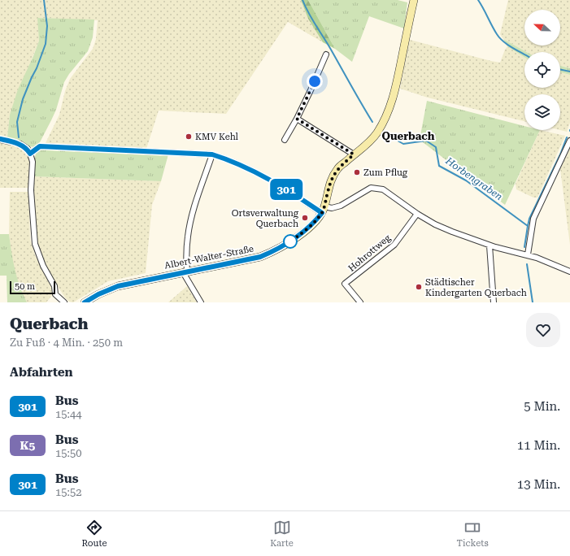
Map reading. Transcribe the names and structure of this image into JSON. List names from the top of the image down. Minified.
{"streets":{"street":["Hohrottweg","Albert-Walter-Straße"]},"districts":["Querbach"],"water":["Horbengraben"],"places":["KMV Kehl","Zum Pflug","Ortsverwaltung Querbach","Städtischer Kindergarten Querbach"],"lines":["bus line 301"],"scale_bar":"50 m","north":"left","page":{"on_map":"301","scale":"50 m","heading":[["Querbach","Zu Fuß · 4 Min. · 250 m"],"Abfahrten"],"list":[{"mark":"301","name":"Bus","note":"15:44","value":"5 Min."},{"mark":"K5","name":"Bus","note":"15:50","value":"11 Min."},{"mark":"301","name":"Bus","note":"15:52","value":"13 Min."}],"tabs":["Route","Karte","Tickets"]}}
